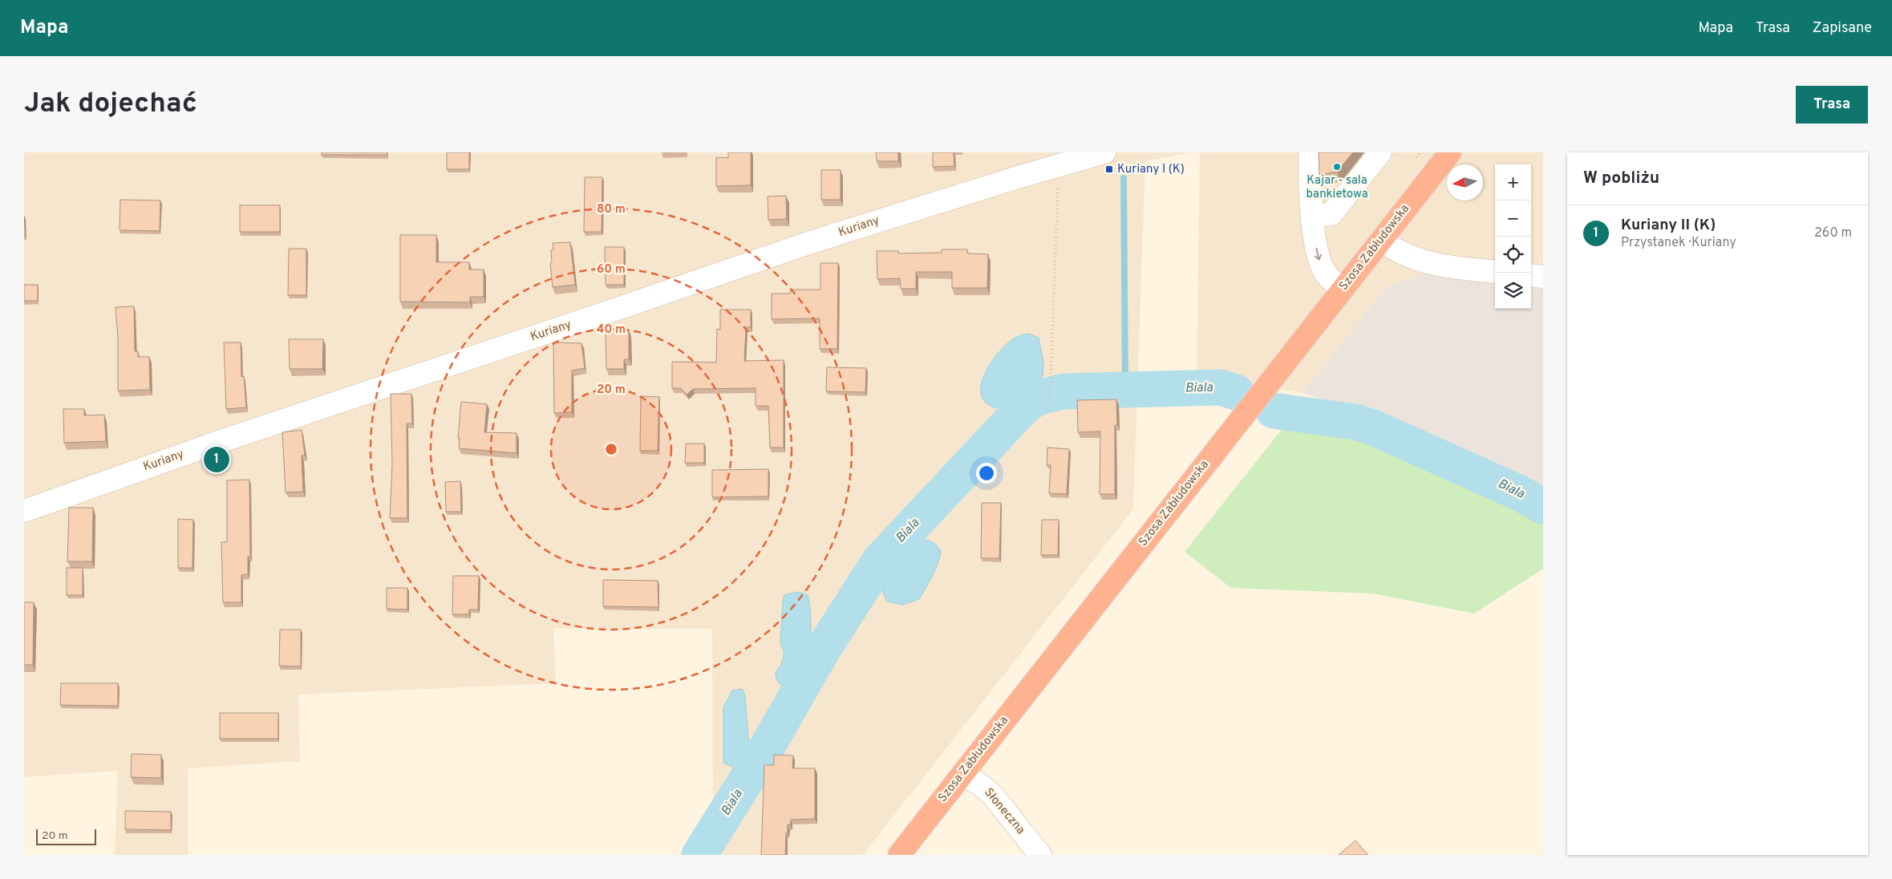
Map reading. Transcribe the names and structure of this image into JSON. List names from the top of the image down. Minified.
{"streets":{"highway":["Szosa Zabłudowska"],"street":["Kuriany","Słoneczna"]},"crossings":[["Szosa Zabłudowska","Słoneczna"]],"water":["Biala"],"places":{"other":["Kajar - sala bankietowa"],"transit":["Kuriany I (K)"]},"scale_bar":"20 m","north":"left","page":{"header":"Mapa","nav":["Mapa","Trasa","Zapisane"],"buttons":"Trasa","title":"Jak dojechać","heading":"W pobliżu","map_buttons":["+","−"],"list":[{"mark":"1","name":"Kuriany II (K)","note":"Przystanek · Kuriany","value":"260 m"}],"pins":"1","scale":"20 m"},"rings":["80 m","60 m","40 m","20 m"]}
